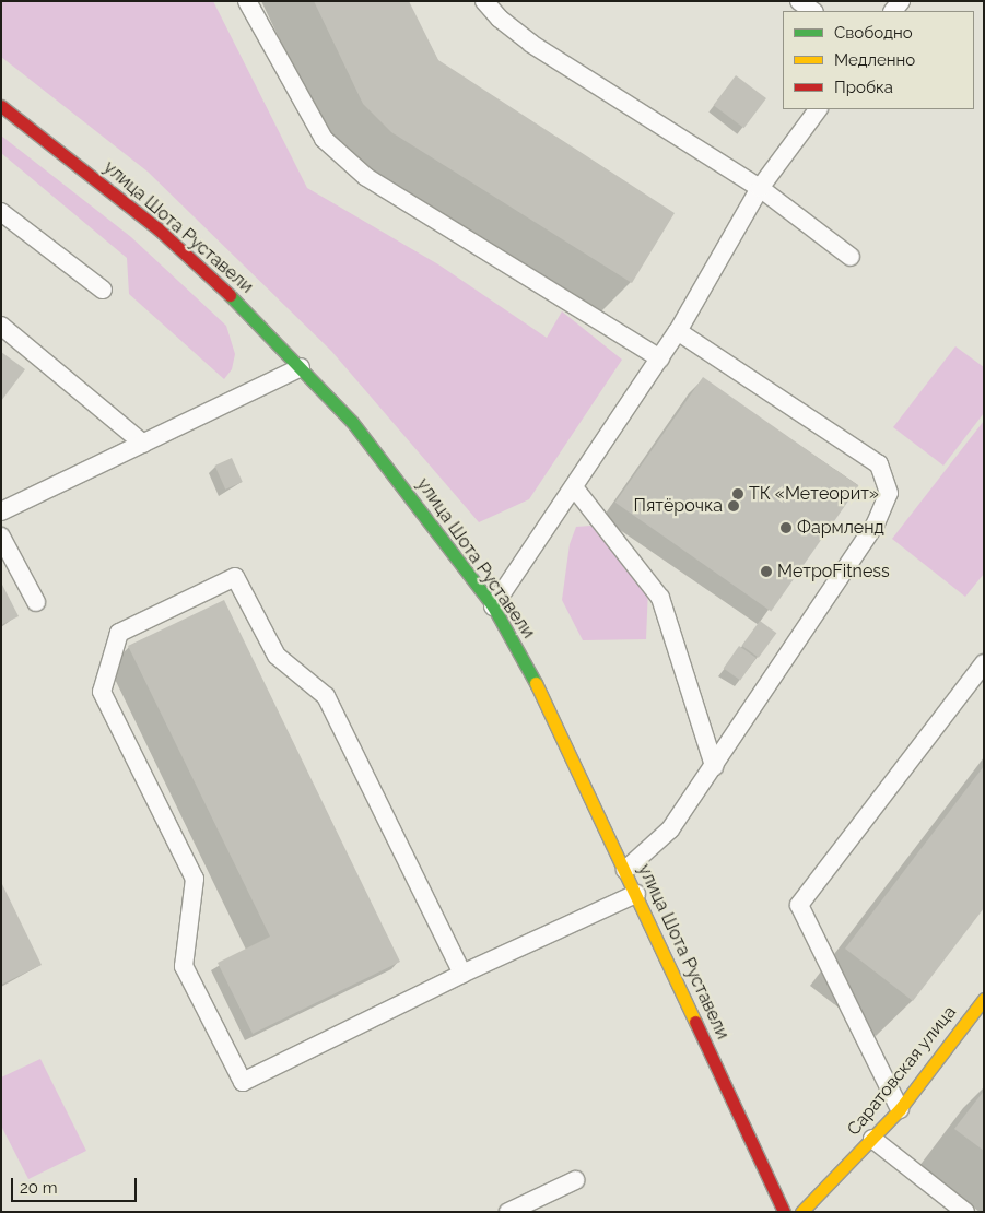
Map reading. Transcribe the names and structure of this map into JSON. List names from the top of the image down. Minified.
{"streets":{"street":["улица Шота Руставели","Саратовская улица"]},"places":["ТК «Метеорит»","Пятёрочка","Фармленд","МетроFitness"],"legend":["Свободно","Медленно","Пробка"],"scale_bar":"20 m"}
